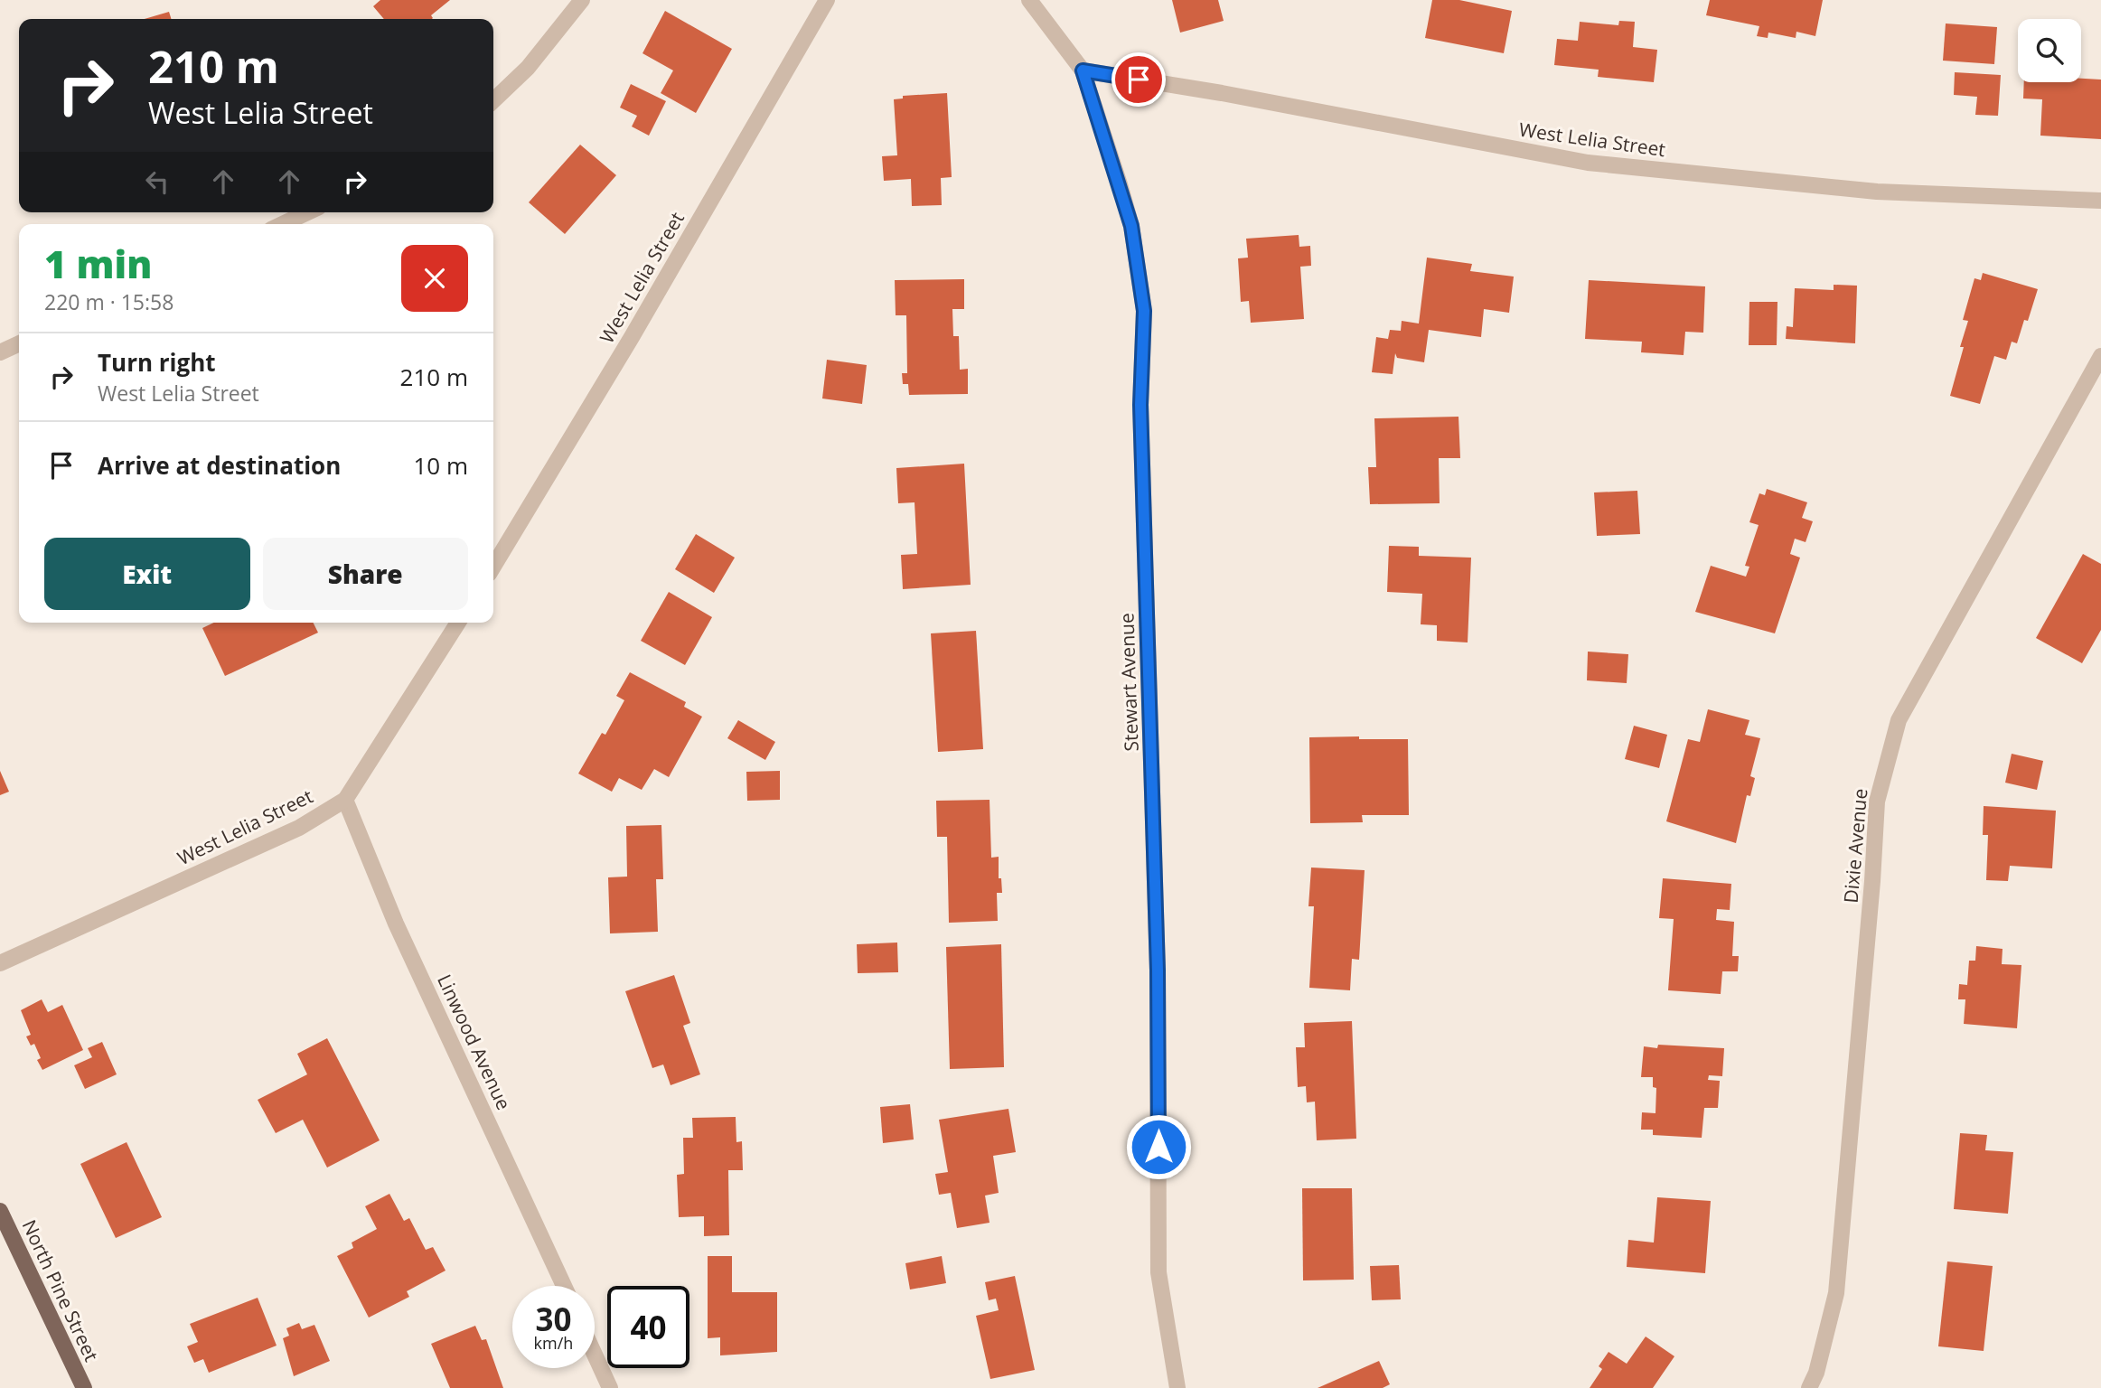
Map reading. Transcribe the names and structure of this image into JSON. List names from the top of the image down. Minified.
{"streets":{"main road":["North Pine Street"],"street":["West Lelia Street","Stewart Avenue","Dixie Avenue","Linwood Avenue"]},"crossings":[["West Lelia Street","Stewart Avenue"],["West Lelia Street","Linwood Avenue"]],"page":{"turn":["210 m","West Lelia Street"],"heading":["1 min","220 m · 15:58"],"list":[{"name":"Turn right","note":"West Lelia Street","value":"210 m"},{"name":"Arrive at destination","value":"10 m"}],"buttons":["Exit","Share"],"speed":"30 km/h","limit":"40"}}
